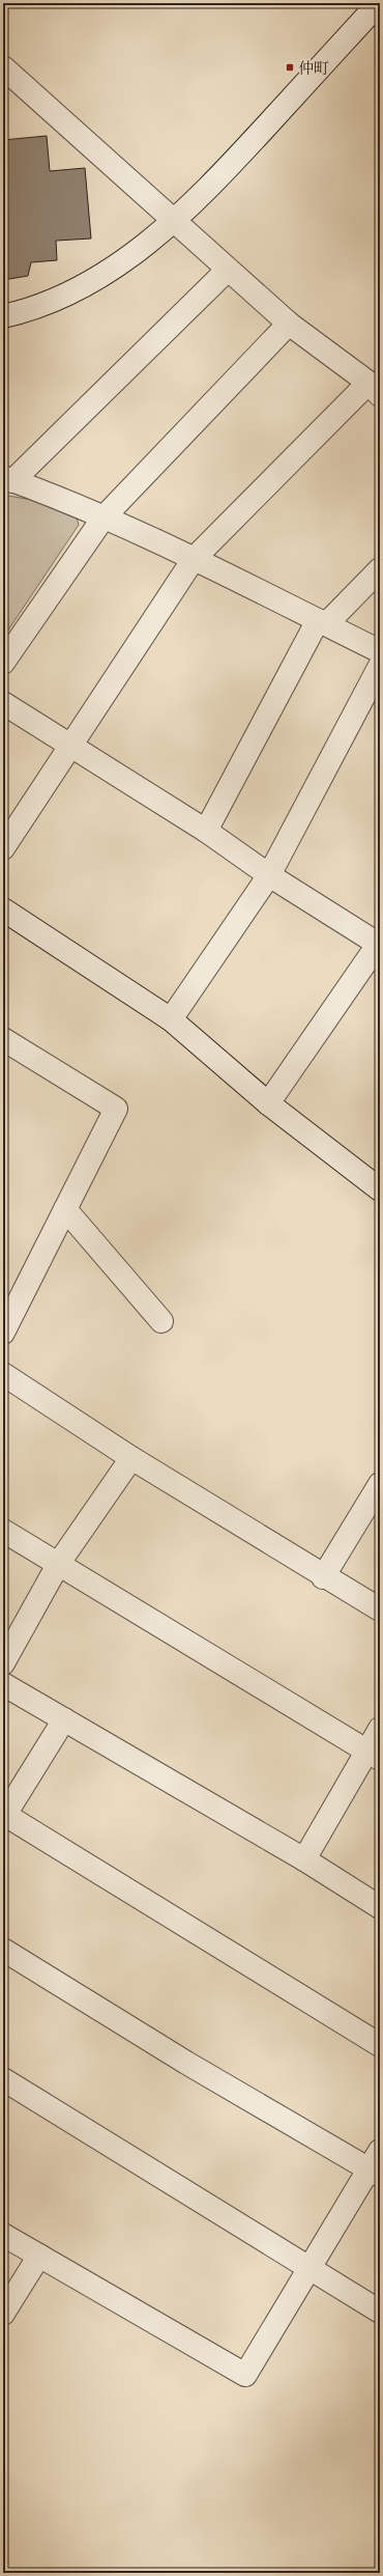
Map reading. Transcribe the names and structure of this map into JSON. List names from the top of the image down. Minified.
{"places":{"transit":["仲町"]}}
